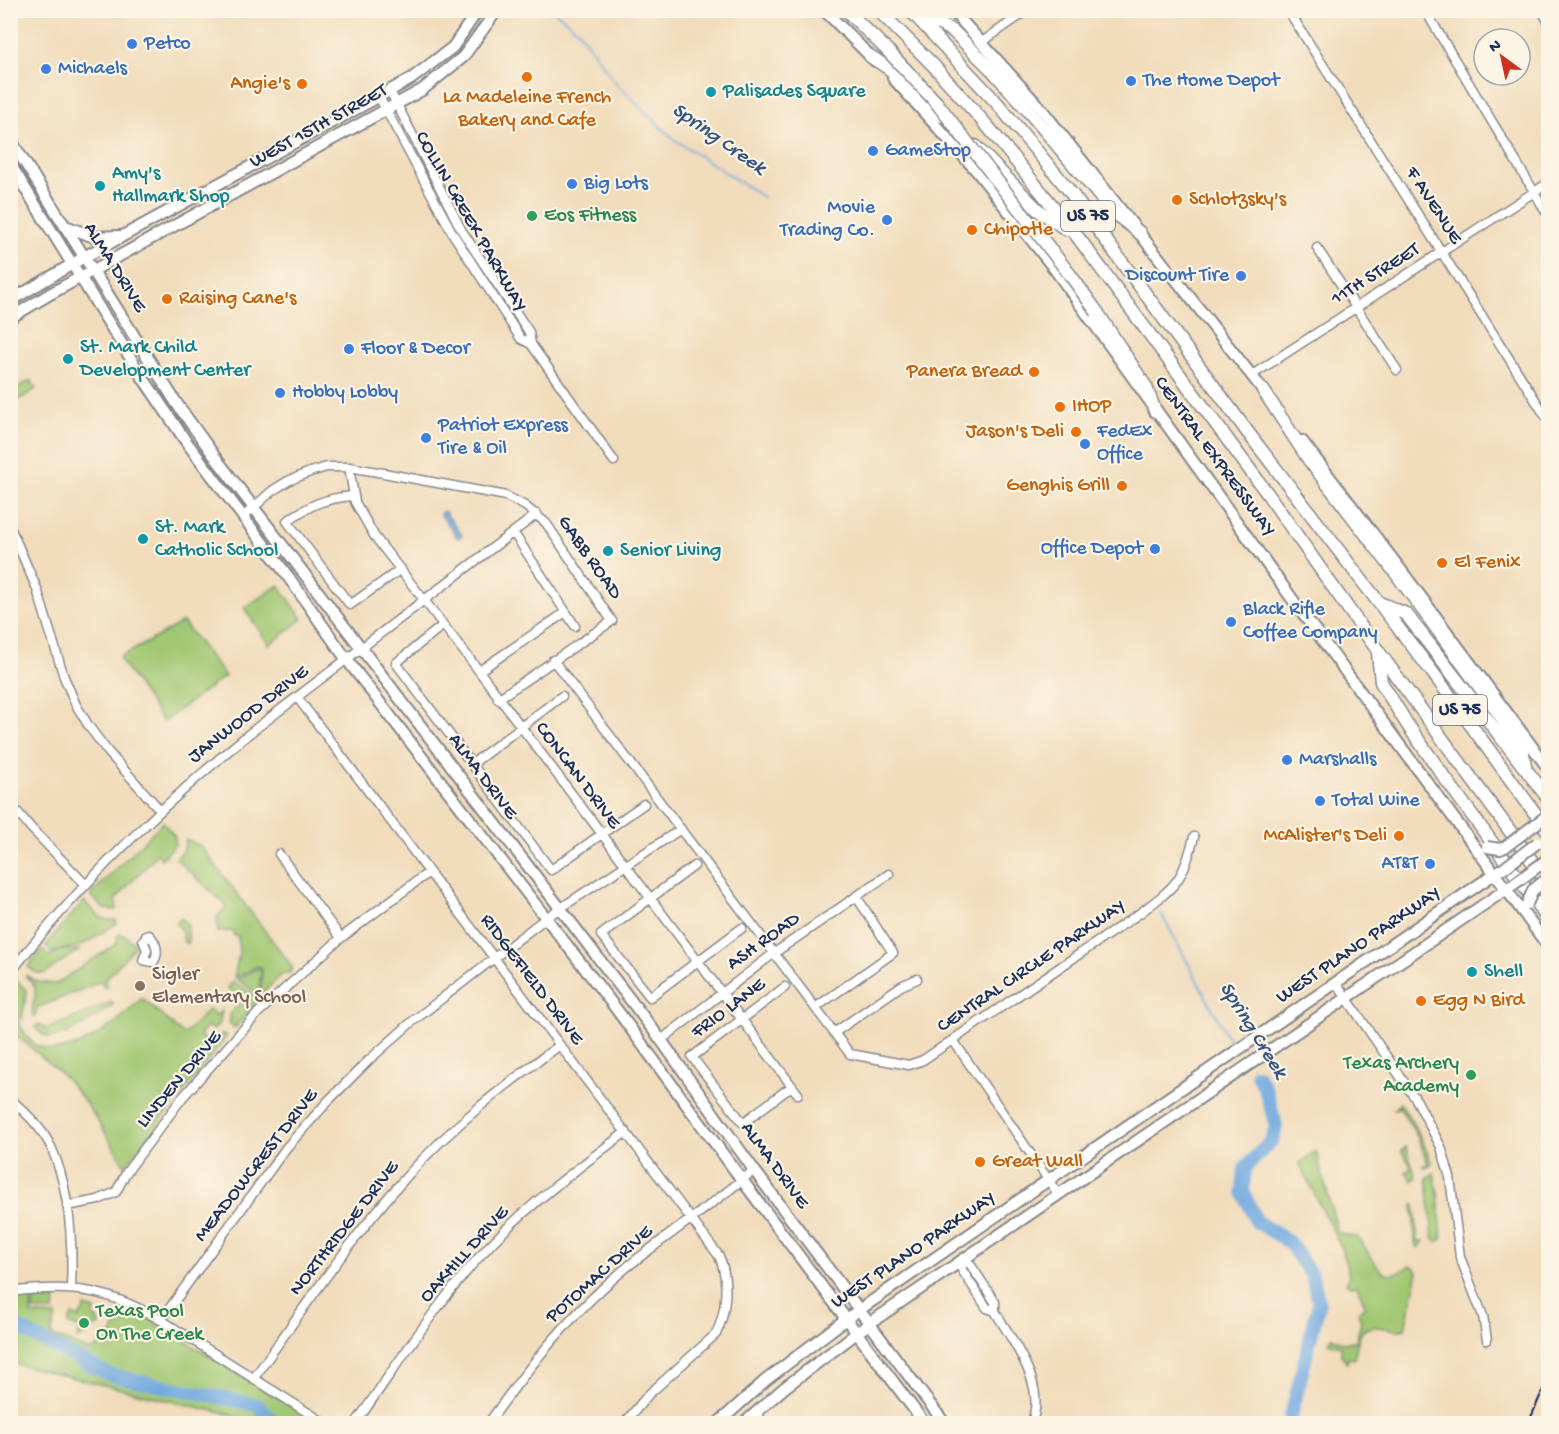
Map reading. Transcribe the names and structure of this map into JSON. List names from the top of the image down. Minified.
{"streets":{"highway":["US 75","CENTRAL EXPRESSWAY"],"main road":["WEST 15TH STREET","ALMA DRIVE","WEST PLANO PARKWAY"],"street":["F AVENUE","COLLIN CREEK PARKWAY","11TH STREET","GABB ROAD","JANWOOD DRIVE","CONCAN DRIVE","ASH ROAD","CENTRAL CIRCLE PARKWAY","RIDGEFIELD DRIVE","FRIO LANE","LINDEN DRIVE","MEADOWCREST DRIVE","NORTHRIDGE DRIVE","OAKHILL DRIVE","POTOMAC DRIVE"]},"crossings":[["WEST 15TH STREET","COLLIN CREEK PARKWAY"],["WEST 15TH STREET","ALMA DRIVE"],["F AVENUE","11TH STREET"],["US 75","WEST PLANO PARKWAY"],["ALMA DRIVE","JANWOOD DRIVE"],["ALMA DRIVE","ASH ROAD"],["ALMA DRIVE","WEST PLANO PARKWAY"],["ALMA DRIVE","MEADOWCREST DRIVE"],["ALMA DRIVE","POTOMAC DRIVE"],["CENTRAL EXPRESSWAY","WEST PLANO PARKWAY"],["GABB ROAD","JANWOOD DRIVE"],["GABB ROAD","CONCAN DRIVE"],["JANWOOD DRIVE","CONCAN DRIVE"],["JANWOOD DRIVE","RIDGEFIELD DRIVE"],["CONCAN DRIVE","ASH ROAD"],["CONCAN DRIVE","FRIO LANE"],["CONCAN DRIVE","MEADOWCREST DRIVE"],["RIDGEFIELD DRIVE","LINDEN DRIVE"],["RIDGEFIELD DRIVE","MEADOWCREST DRIVE"],["RIDGEFIELD DRIVE","NORTHRIDGE DRIVE"],["RIDGEFIELD DRIVE","OAKHILL DRIVE"],["RIDGEFIELD DRIVE","POTOMAC DRIVE"]],"water":["Spring Creek"],"places":["Petco","Michaels","La Madeleine French Bakery and Cafe","The Home Depot","Angie's","Palisades Square","GameStop","Big Lots","Amy's Hallmark Shop","Schlotzsky's","Eos Fitness","Movie Trading Co.","Chipotle","Discount Tire","Raising Cane's","Floor & Decor","St. Mark Child Development Center","Panera Bread","Hobby Lobby","IHOP","Jason's Deli","Patriot Express Tire & Oil","FedEx Office","Genghis Grill","St. Mark Catholic School","Office Depot","Senior Living","El Fenix","Black Rifle Coffee Company","Marshalls","Total Wine","McAlister's Deli","AT&T","Shell","Sigler Elementary School","Egg N Bird","Texas Archery Academy","Great Wall","Texas Pool On The Creek"],"north":"top left"}
